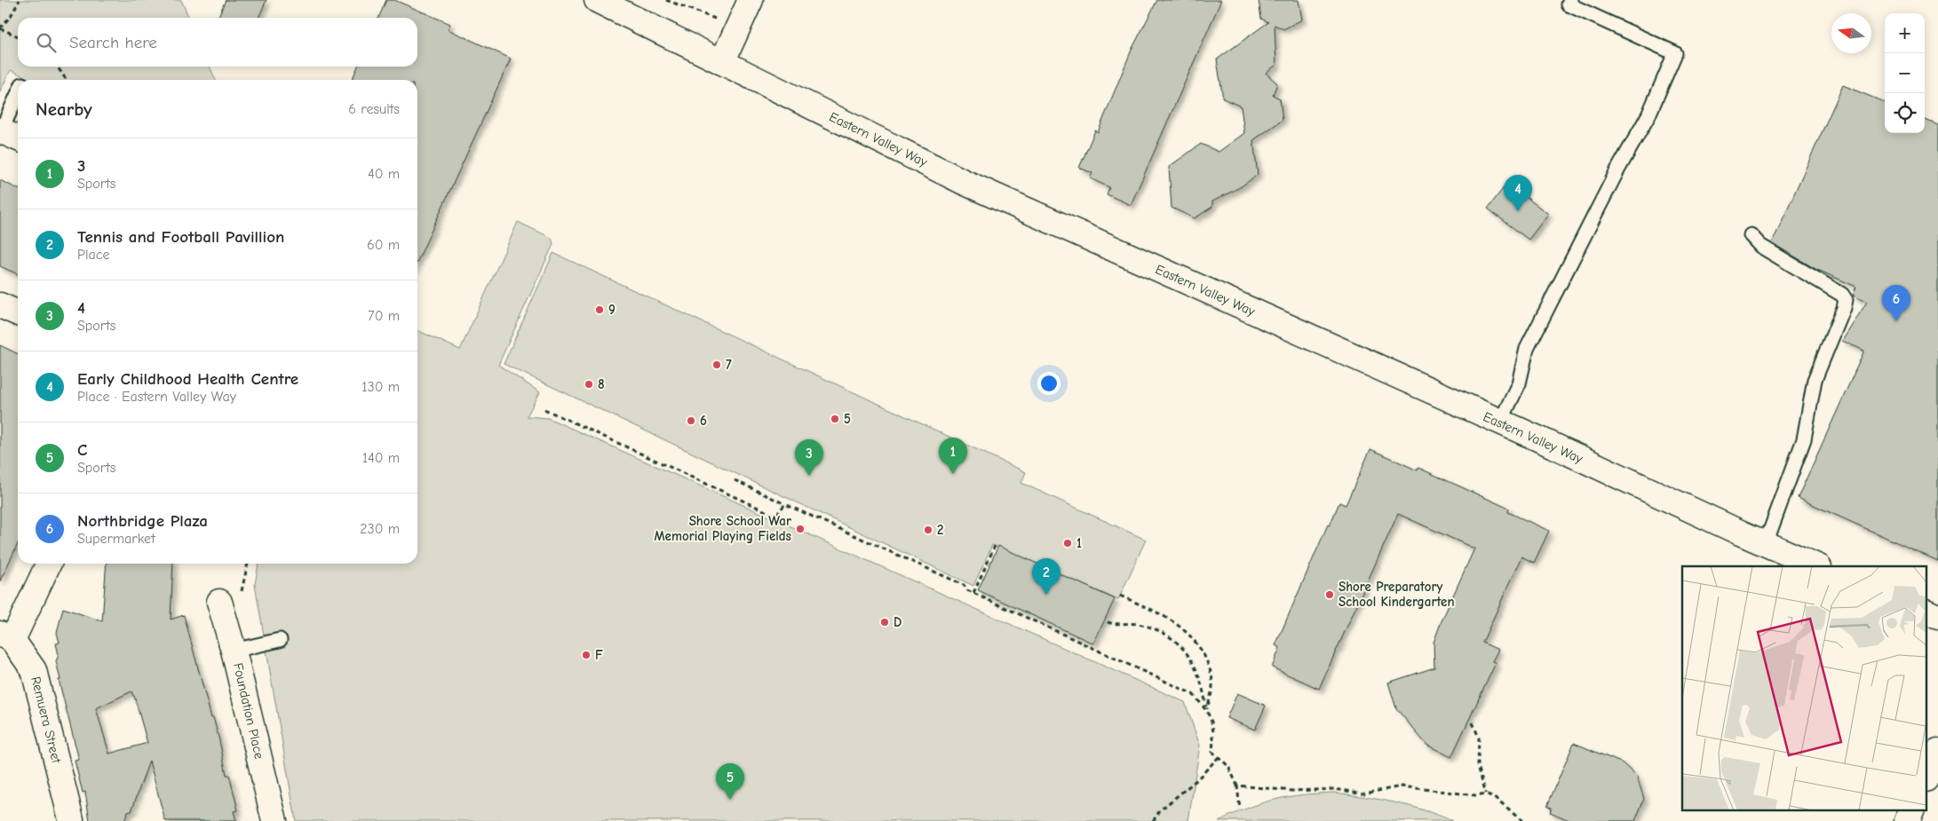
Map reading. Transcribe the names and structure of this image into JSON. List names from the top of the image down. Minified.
{"streets":{"main road":["Eastern Valley Way","Foundation Place","Remuera Street"]},"places":["9","7","8","5","6","Shore School War Memorial Playing Fields","2","1","Shore Preparatory School Kindergarten","D","F"],"north":"left","page":{"map_buttons":["+","−"],"search":"Search here","heading":["Nearby","6 results"],"list":[{"mark":"1","name":"3","note":"Sports","value":"40 m"},{"mark":"2","name":"Tennis and Football Pavillion","note":"Place","value":"60 m"},{"mark":"3","name":"4","note":"Sports","value":"70 m"},{"mark":"4","name":"Early Childhood Health Centre","note":"Place · Eastern Valley Way","value":"130 m"},{"mark":"5","name":"C","note":"Sports","value":"140 m"},{"mark":"6","name":"Northbridge Plaza","note":"Supermarket","value":"230 m"}],"pins":["4","6","1","3","2","5"]}}
